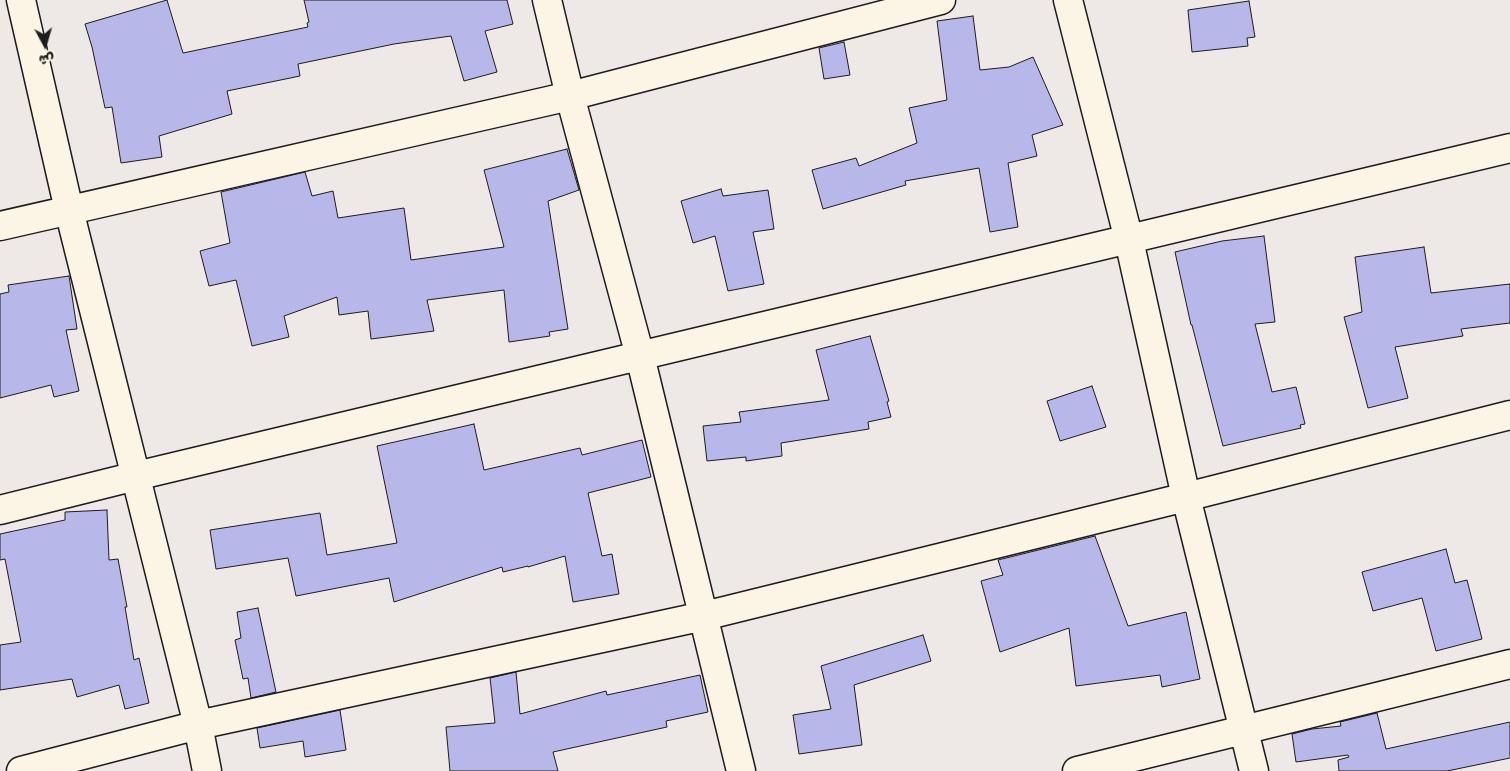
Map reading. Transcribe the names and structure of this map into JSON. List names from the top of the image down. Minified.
{"north":"bottom"}
